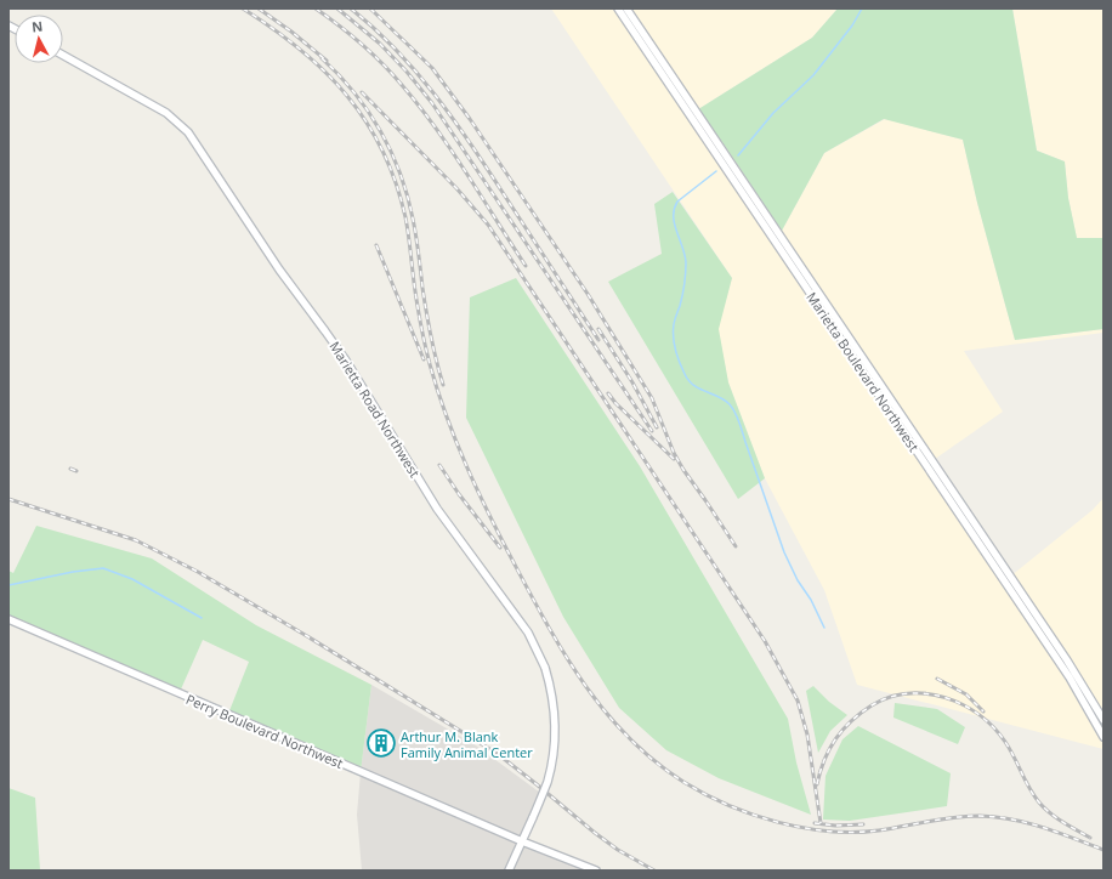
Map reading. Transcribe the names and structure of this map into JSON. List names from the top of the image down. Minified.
{"streets":{"main road":["Marietta Boulevard Northwest","Marietta Road Northwest","Perry Boulevard Northwest"]},"crossings":[["Marietta Road Northwest","Perry Boulevard Northwest"]],"places":{"building":["Arthur M. Blank Family Animal Center"]},"north":"top"}
